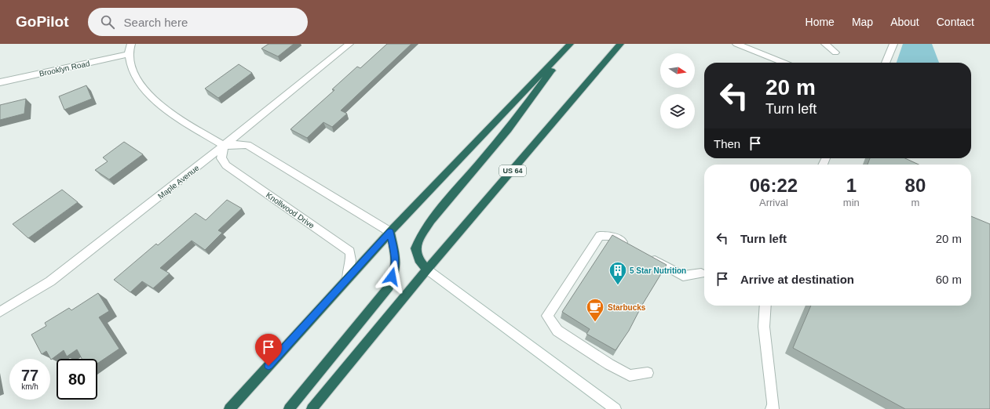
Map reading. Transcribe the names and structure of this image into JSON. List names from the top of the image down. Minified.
{"streets":{"highway":["US 64"],"street":["Brooklyn Road","Maple Avenue","Knollwood Drive"]},"crossings":[["Maple Avenue","Knollwood Drive"]],"places":{"building":["5 Star Nutrition"],"cafe":["Starbucks"]},"north":"right","page":{"header":"GoPilot","search":"Search here","nav":["Home","Map","About","Contact"],"turn":["20 m","Turn left"],"then":"Then","eta":["06:22","Arrival","1","min","80","m"],"list":[{"name":"Turn left","value":"20 m"},{"name":"Arrive at destination","value":"60 m"}],"speed":"77 km/h","limit":"80"}}
